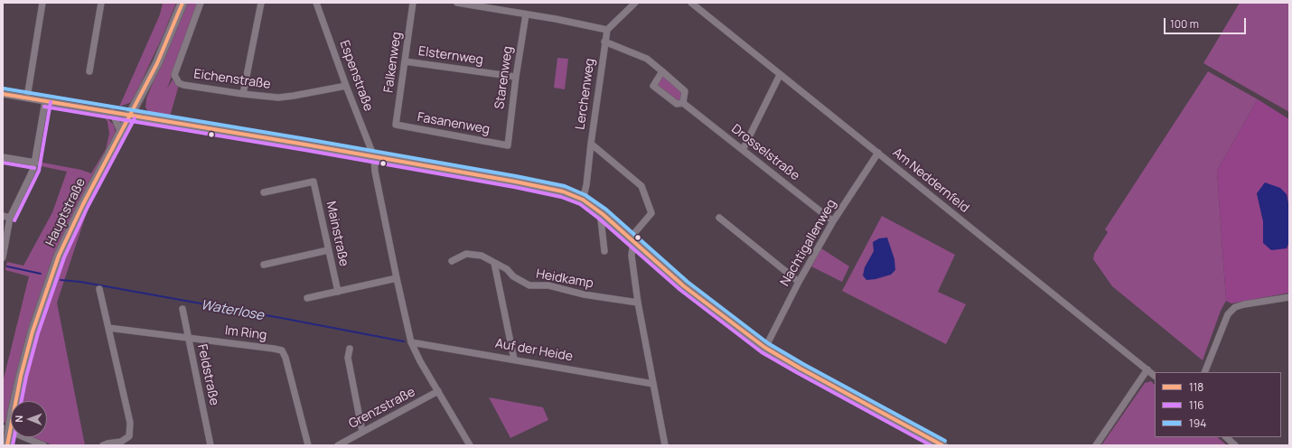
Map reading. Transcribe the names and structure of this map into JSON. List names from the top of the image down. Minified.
{"streets":{"street":["Elsternweg","Falkenweg","Espenstraße","Starenweg","Eichenstraße","Lerchenweg","Fasanenweg","Drosselstraße","Am Neddernfeld","Hauptstraße","Mainstraße","Nachtigallenweg","Heidkamp","Im Ring","Auf der Heide","Feldstraße","Grenzstraße"]},"crossings":[["Elsternweg","Falkenweg"],["Elsternweg","Starenweg"],["Falkenweg","Fasanenweg"],["Espenstraße","Eichenstraße"],["Espenstraße","Auf der Heide"],["Espenstraße","Grenzstraße"],["Starenweg","Fasanenweg"],["Drosselstraße","Nachtigallenweg"],["Am Neddernfeld","Nachtigallenweg"],["Im Ring","Feldstraße"]],"water":["Waterlose"],"lines":["transit line 118","transit line 194","transit line 116"],"legend":["118","116","194"],"scale_bar":"100 m","north":"left"}
